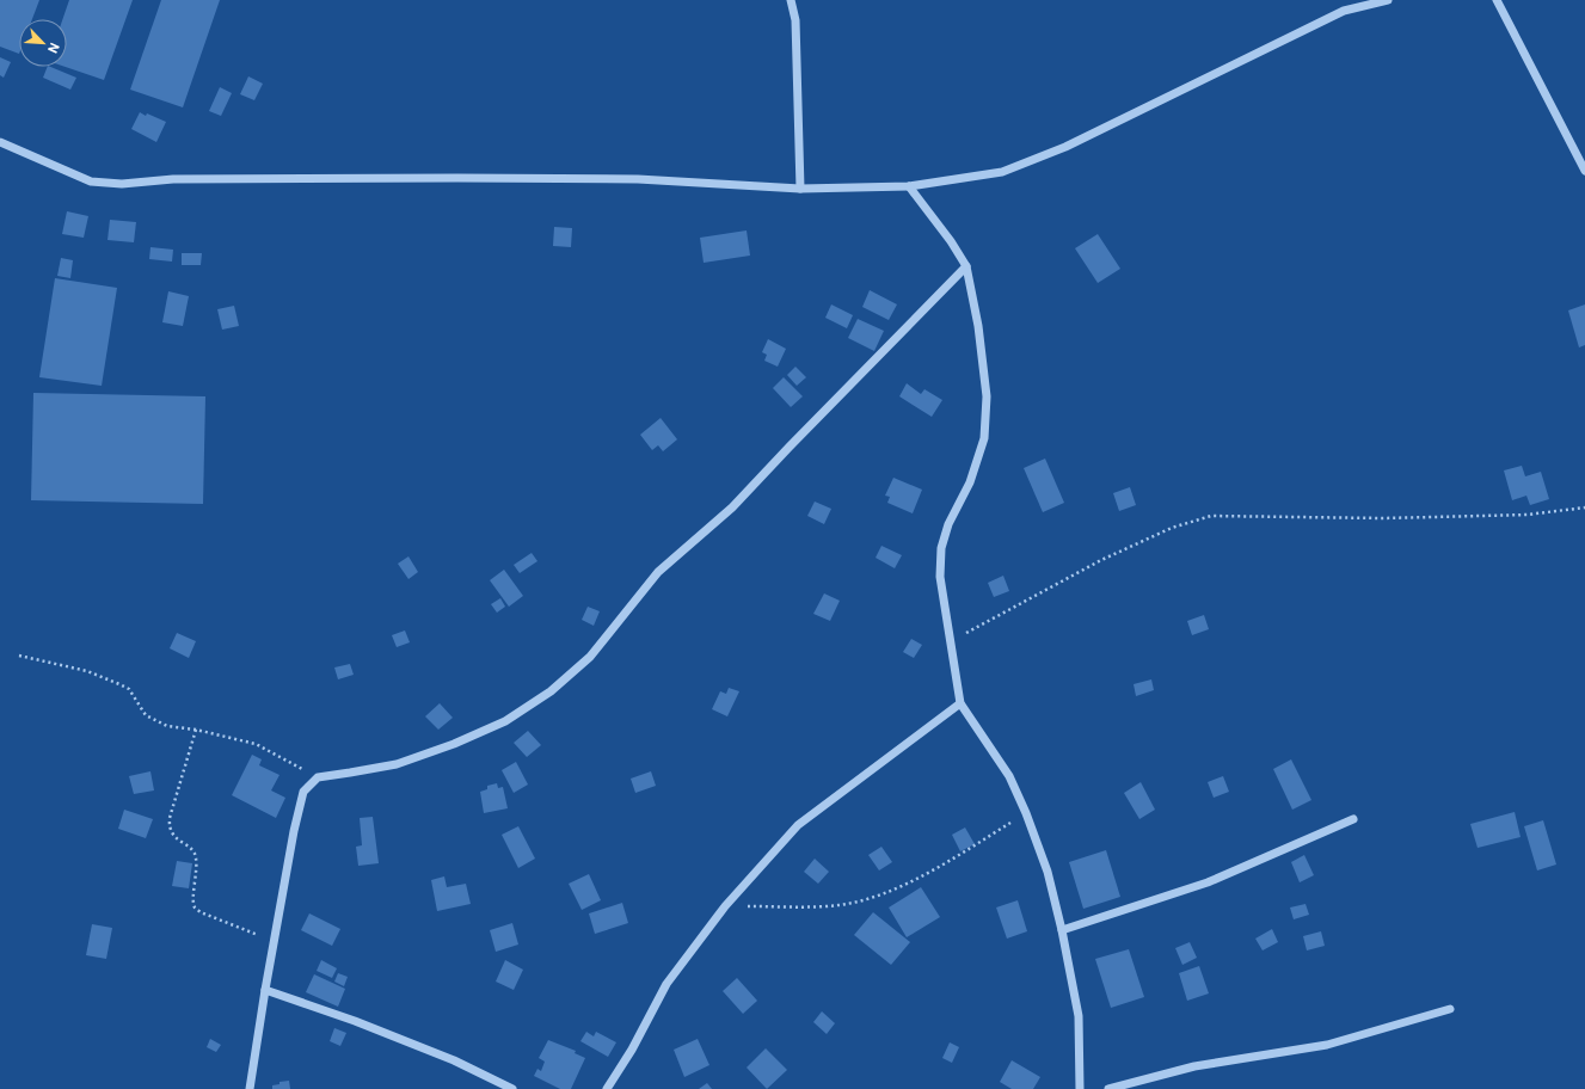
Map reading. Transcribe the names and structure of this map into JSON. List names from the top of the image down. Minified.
{"north":"bottom right"}
